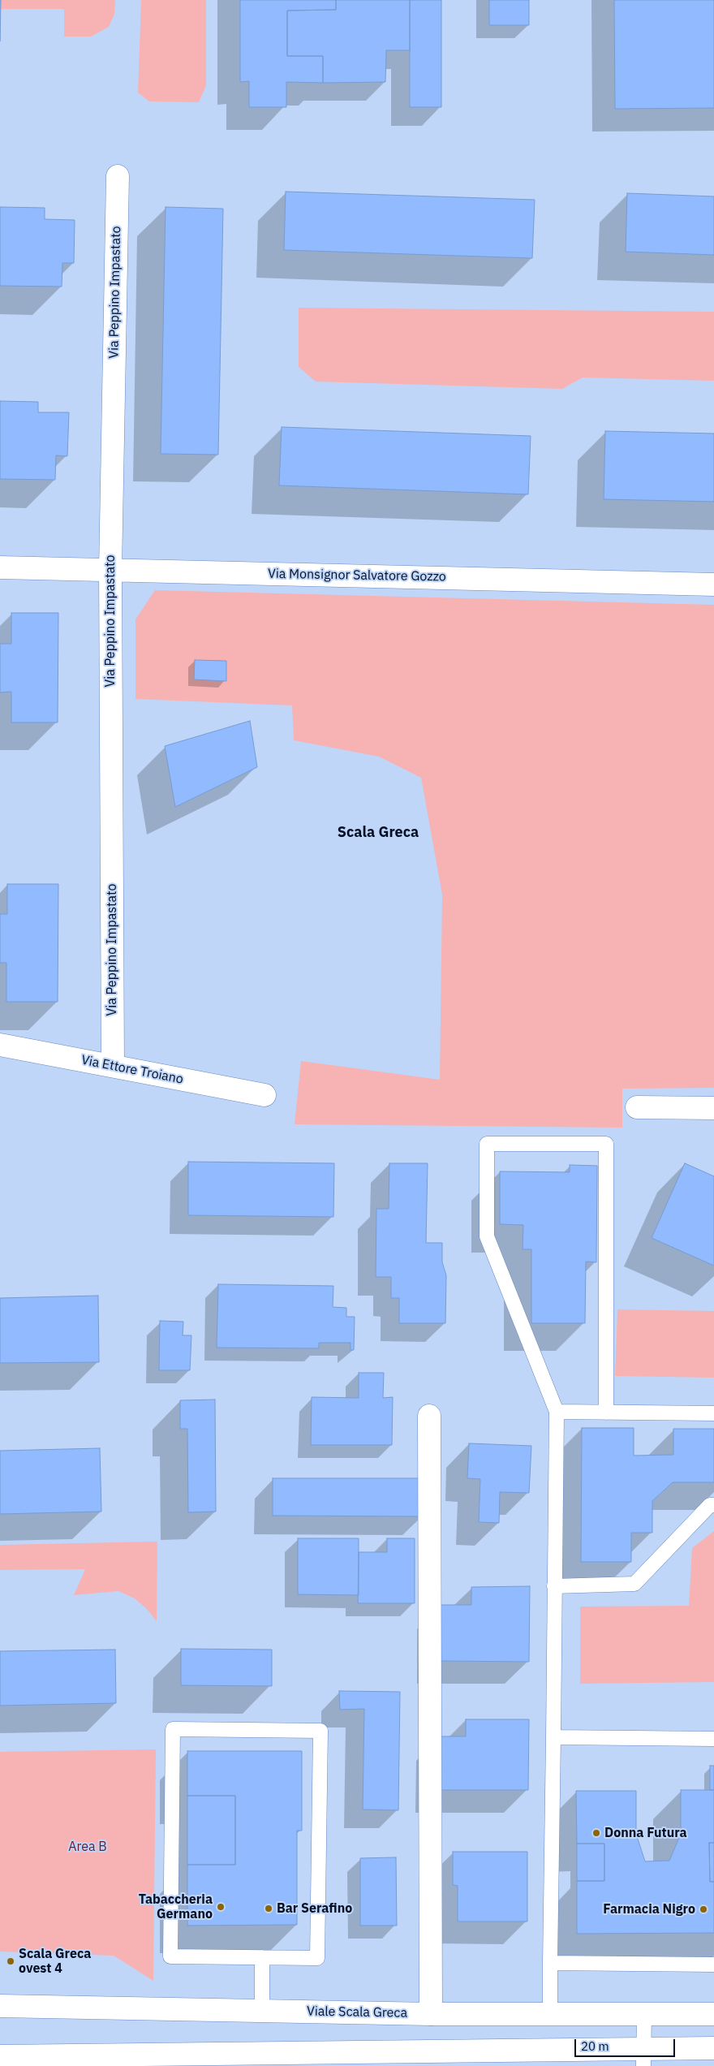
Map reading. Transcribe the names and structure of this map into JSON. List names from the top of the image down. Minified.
{"streets":{"street":["Via Peppino Impastato","Via Monsignor Salvatore Gozzo","Via Ettore Troiano","Viale Scala Greca"]},"crossings":[["Via Peppino Impastato","Via Monsignor Salvatore Gozzo"],["Via Peppino Impastato","Via Ettore Troiano"]],"districts":["Scala Greca"],"parks":["Area B"],"places":["Donna Futura","Tabaccheria Germano","Bar Serafino","Farmacia Nigro","Scala Greca ovest 4"],"scale_bar":"20 m"}
